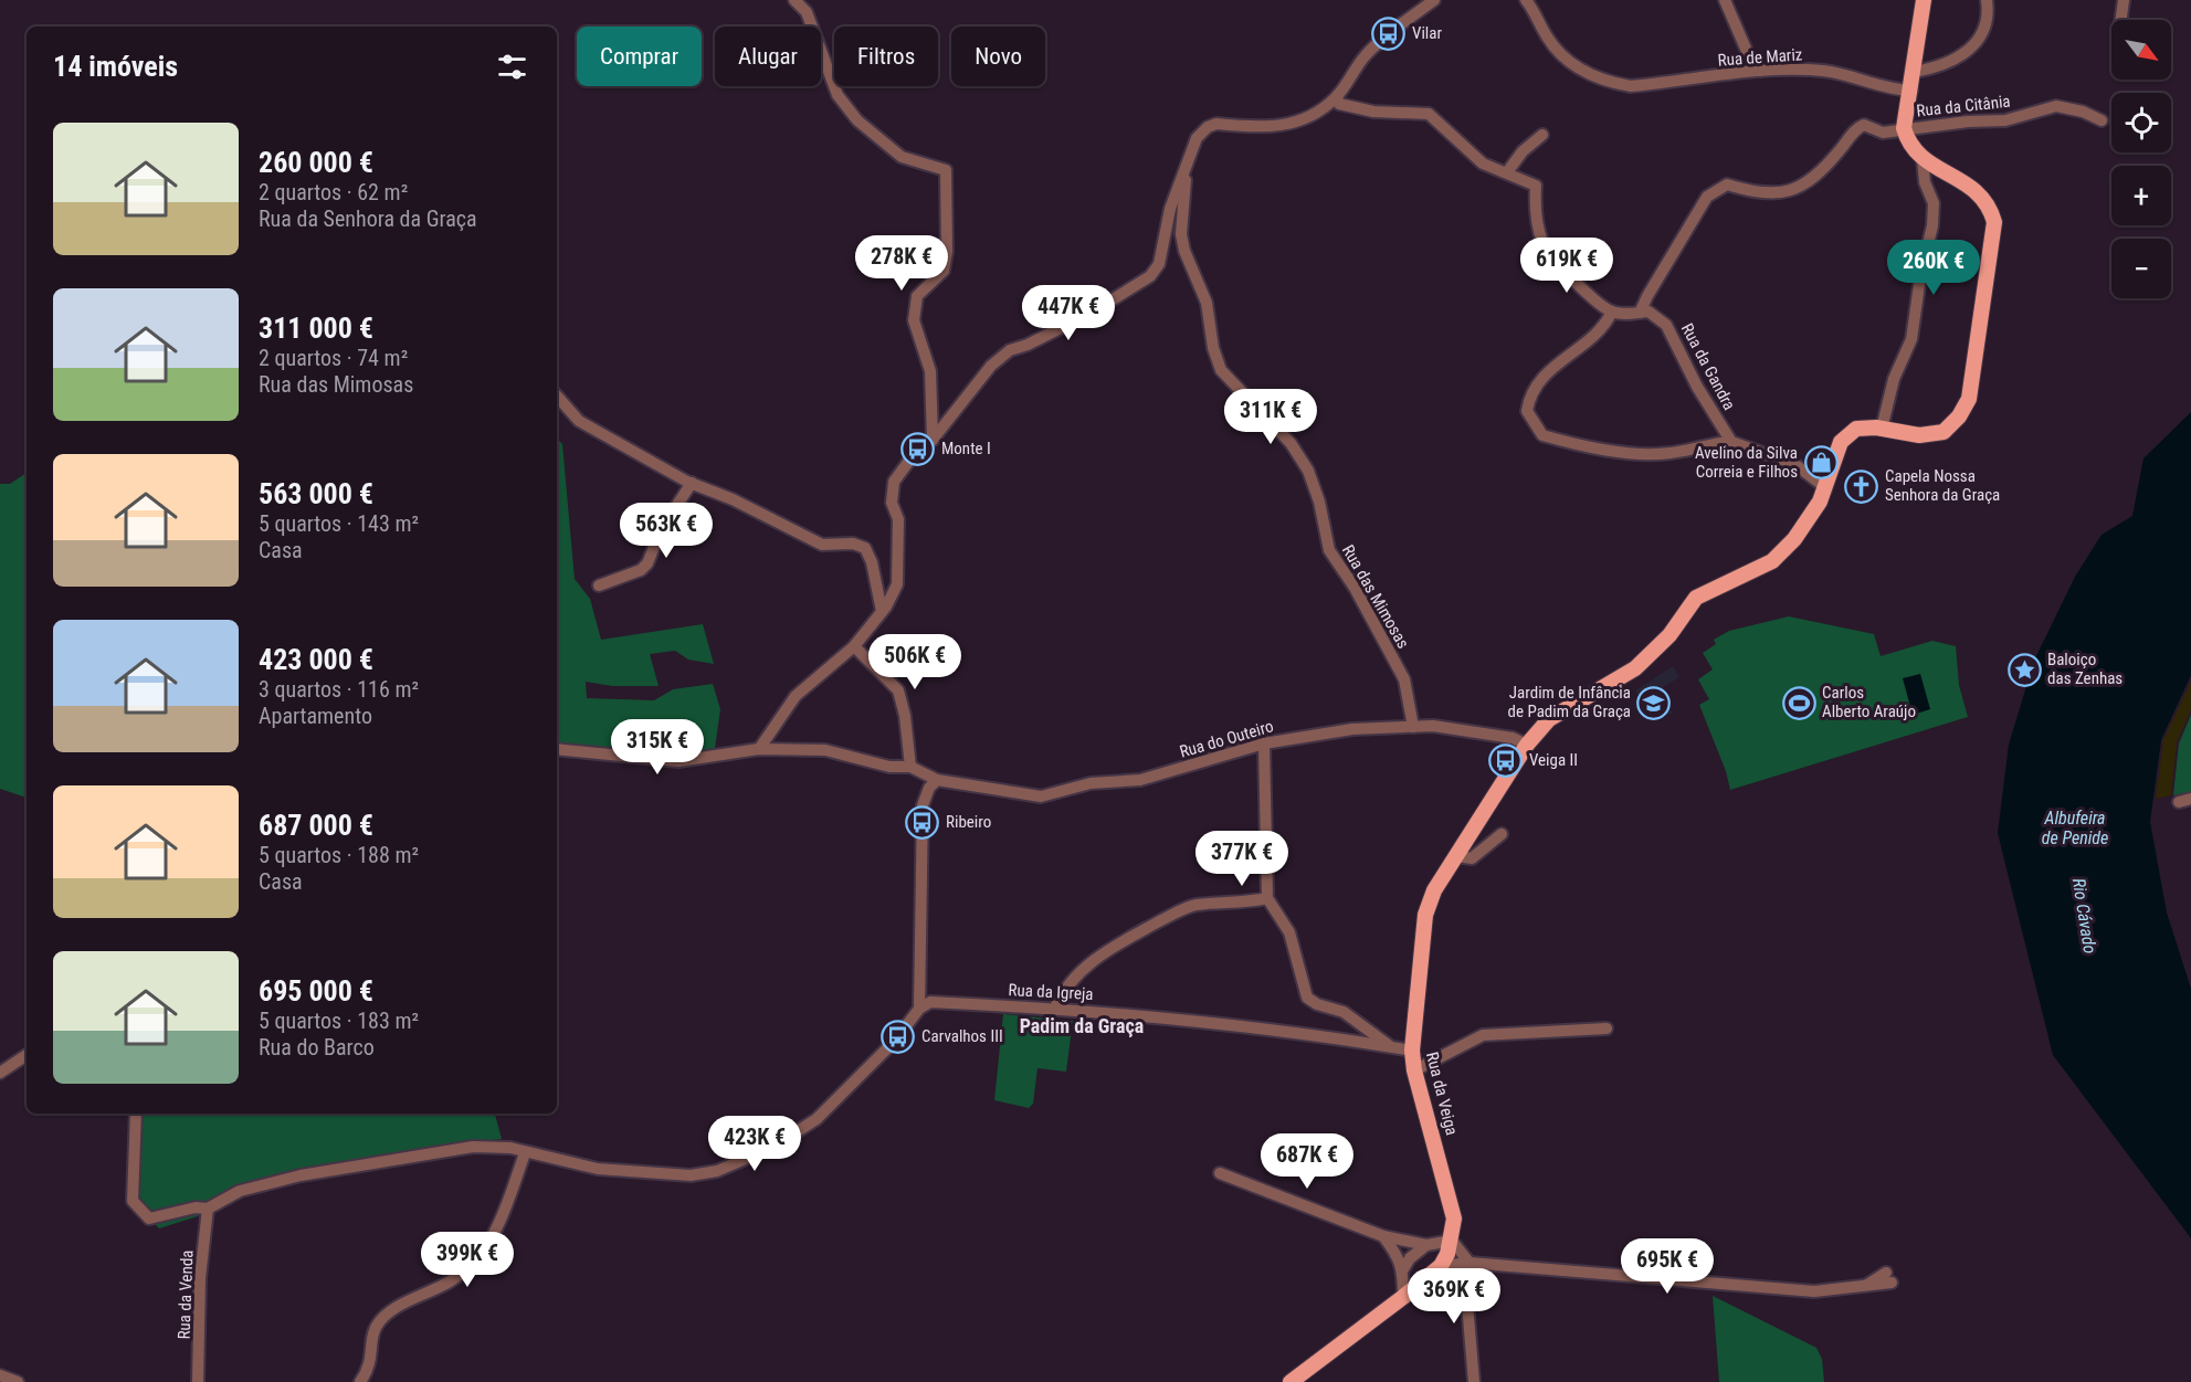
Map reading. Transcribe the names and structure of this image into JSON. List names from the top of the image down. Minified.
{"streets":{"main road":["Rua da Veiga"],"street":["Rua de Mariz","Rua da Citânia","Rua da Gandra","Rua das Mimosas","Rua do Outeiro","Rua da Igreja","Rua da Venda"]},"crossings":[["Rua da Citânia","Rua da Gandra"],["Rua das Mimosas","Rua do Outeiro"],["Rua do Outeiro","Rua da Veiga"],["Rua da Igreja","Rua da Veiga"]],"districts":["Padim da Graça"],"water":["Albufeira de Penide","Rio Cávado"],"places":{"bus stop":["Vilar","Monte I","Veiga II","Ribeiro","Carvalhos III"],"shop":["Avelino da Silva Correia e Filhos"],"church":["Capela Nossa Senhora da Graça"],"place":["Baloiço das Zenhas"],"school or university":["Jardim de Infância de Padim da Graça"],"sports":["Carlos Alberto Araújo"]},"north":"bottom right","page":{"map_buttons":["+","−"],"chip":["Comprar","Alugar","Filtros","Novo"],"heading":"14 imóveis","list":[{"name":"260 000 €","note":"2 quartos · 62 m² · Rua da Senhora da Graça"},{"name":"311 000 €","note":"2 quartos · 74 m² · Rua das Mimosas"},{"name":"563 000 €","note":"5 quartos · 143 m² · Casa"},{"name":"423 000 €","note":"3 quartos · 116 m² · Apartamento"},{"name":"687 000 €","note":"5 quartos · 188 m² · Casa"},{"name":"695 000 €","note":"5 quartos · 183 m² · Rua do Barco"}],"price":["278K €","619K €","260K €","447K €","311K €","563K €","506K €","315K €","377K €","423K €","687K €","399K €","695K €","369K €"]}}
